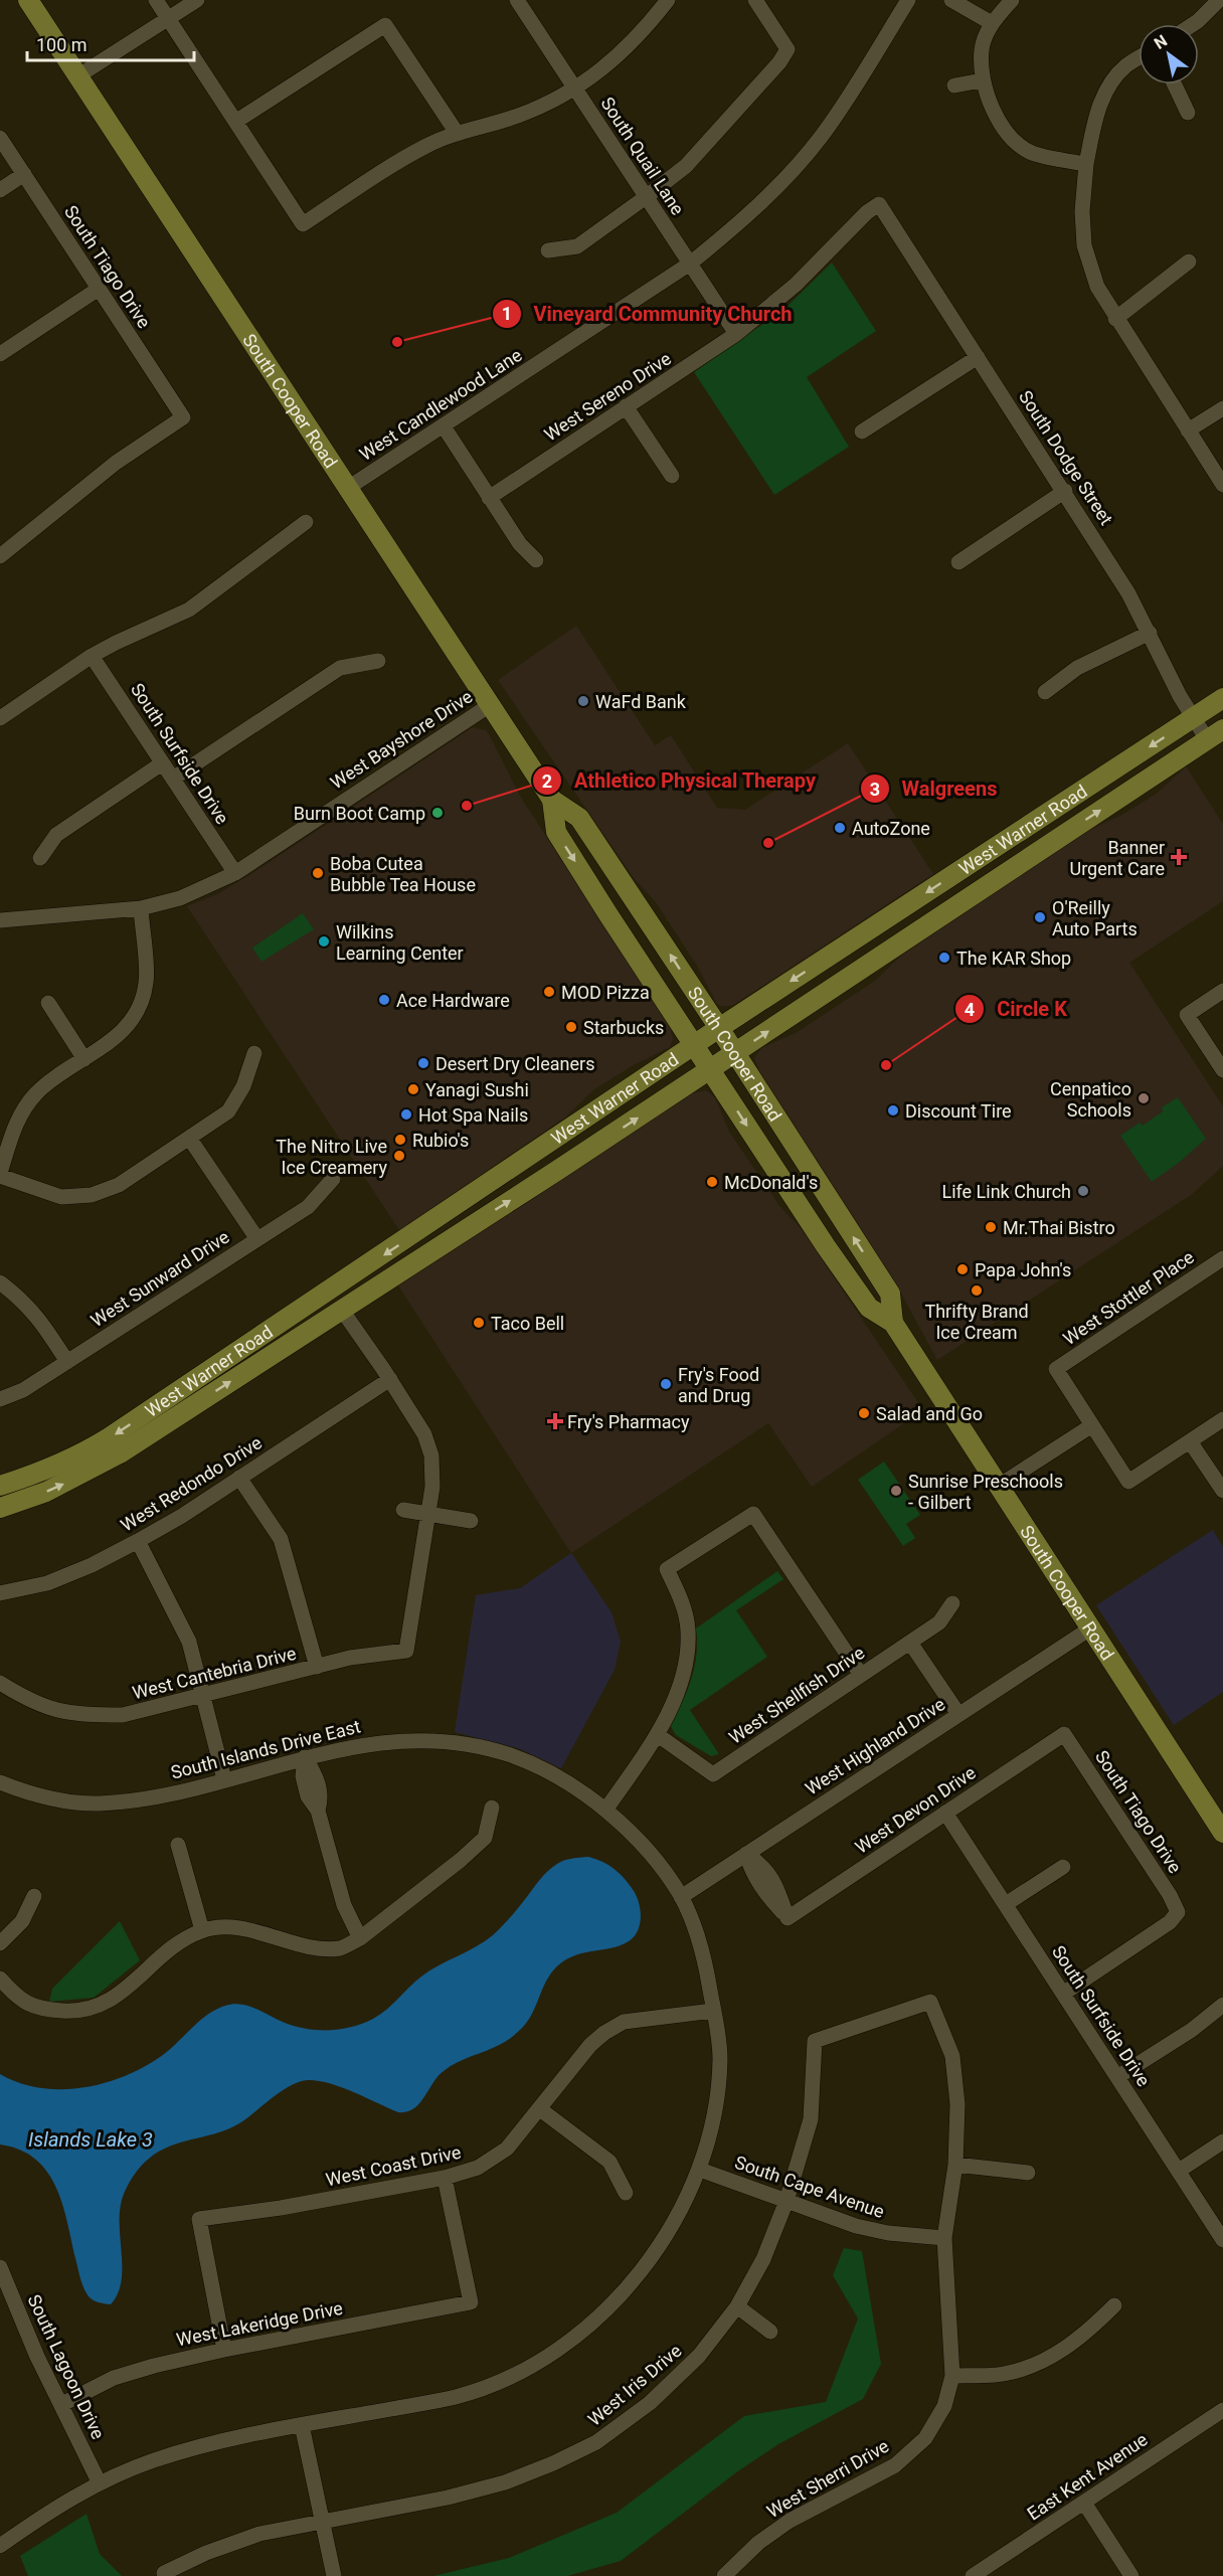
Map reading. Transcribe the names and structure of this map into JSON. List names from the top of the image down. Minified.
{"streets":{"main road":["South Cooper Road","West Warner Road"],"street":["South Quail Lane","South Tiago Drive","West Sereno Drive","West Candlewood Lane","South Dodge Street","West Bayshore Drive","South Surfside Drive","West Sunward Drive","West Stottler Place","West Redondo Drive","West Cantebria Drive","West Shellfish Drive","West Highland Drive","South Islands Drive East","West Devon Drive","West Coast Drive","South Cape Avenue","West Lakeridge Drive","South Lagoon Drive","West Iris Drive","East Kent Avenue","West Sherri Drive"]},"crossings":[["South Quail Lane","West Sereno Drive"],["South Quail Lane","West Candlewood Lane"],["South Tiago Drive","South Surfside Drive"],["South Tiago Drive","West Devon Drive"],["West Sereno Drive","South Dodge Street"],["South Cooper Road","West Candlewood Lane"],["South Cooper Road","West Bayshore Drive"],["South Cooper Road","West Warner Road"],["South Cooper Road","West Highland Drive"],["South Dodge Street","West Warner Road"],["West Bayshore Drive","South Surfside Drive"],["South Surfside Drive","West Devon Drive"],["West Highland Drive","South Islands Drive East"],["West Highland Drive","West Devon Drive"],["South Islands Drive East","West Coast Drive"],["South Islands Drive East","South Cape Avenue"],["South Islands Drive East","South Lagoon Drive"],["West Coast Drive","West Lakeridge Drive"],["South Cape Avenue","West Iris Drive"],["South Cape Avenue","West Sherri Drive"],["West Lakeridge Drive","South Lagoon Drive"],["West Iris Drive","West Sherri Drive"]],"water":["Islands Lake 3"],"places":{"other":["Vineyard Community Church","WaFd Bank","Athletico Physical Therapy","Burn Boot Camp","AutoZone","Walgreens","Boba Cutea Bubble Tea House","O'Reilly Auto Parts","Wilkins Learning Center","The KAR Shop","MOD Pizza","Ace Hardware","Starbucks","Desert Dry Cleaners","Circle K","Yanagi Sushi","Cenpatico Schools","Discount Tire","Hot Spa Nails","Rubio's","The Nitro Live Ice Creamery","McDonald's","Life Link Church","Mr.Thai Bistro","Papa John's","Thrifty Brand Ice Cream","Taco Bell","Fry's Food and Drug","Salad and Go","Sunrise Preschools - Gilbert"],"health":["Banner Urgent Care","Fry's Pharmacy"]},"scale_bar":"100 m","north":"top left"}
